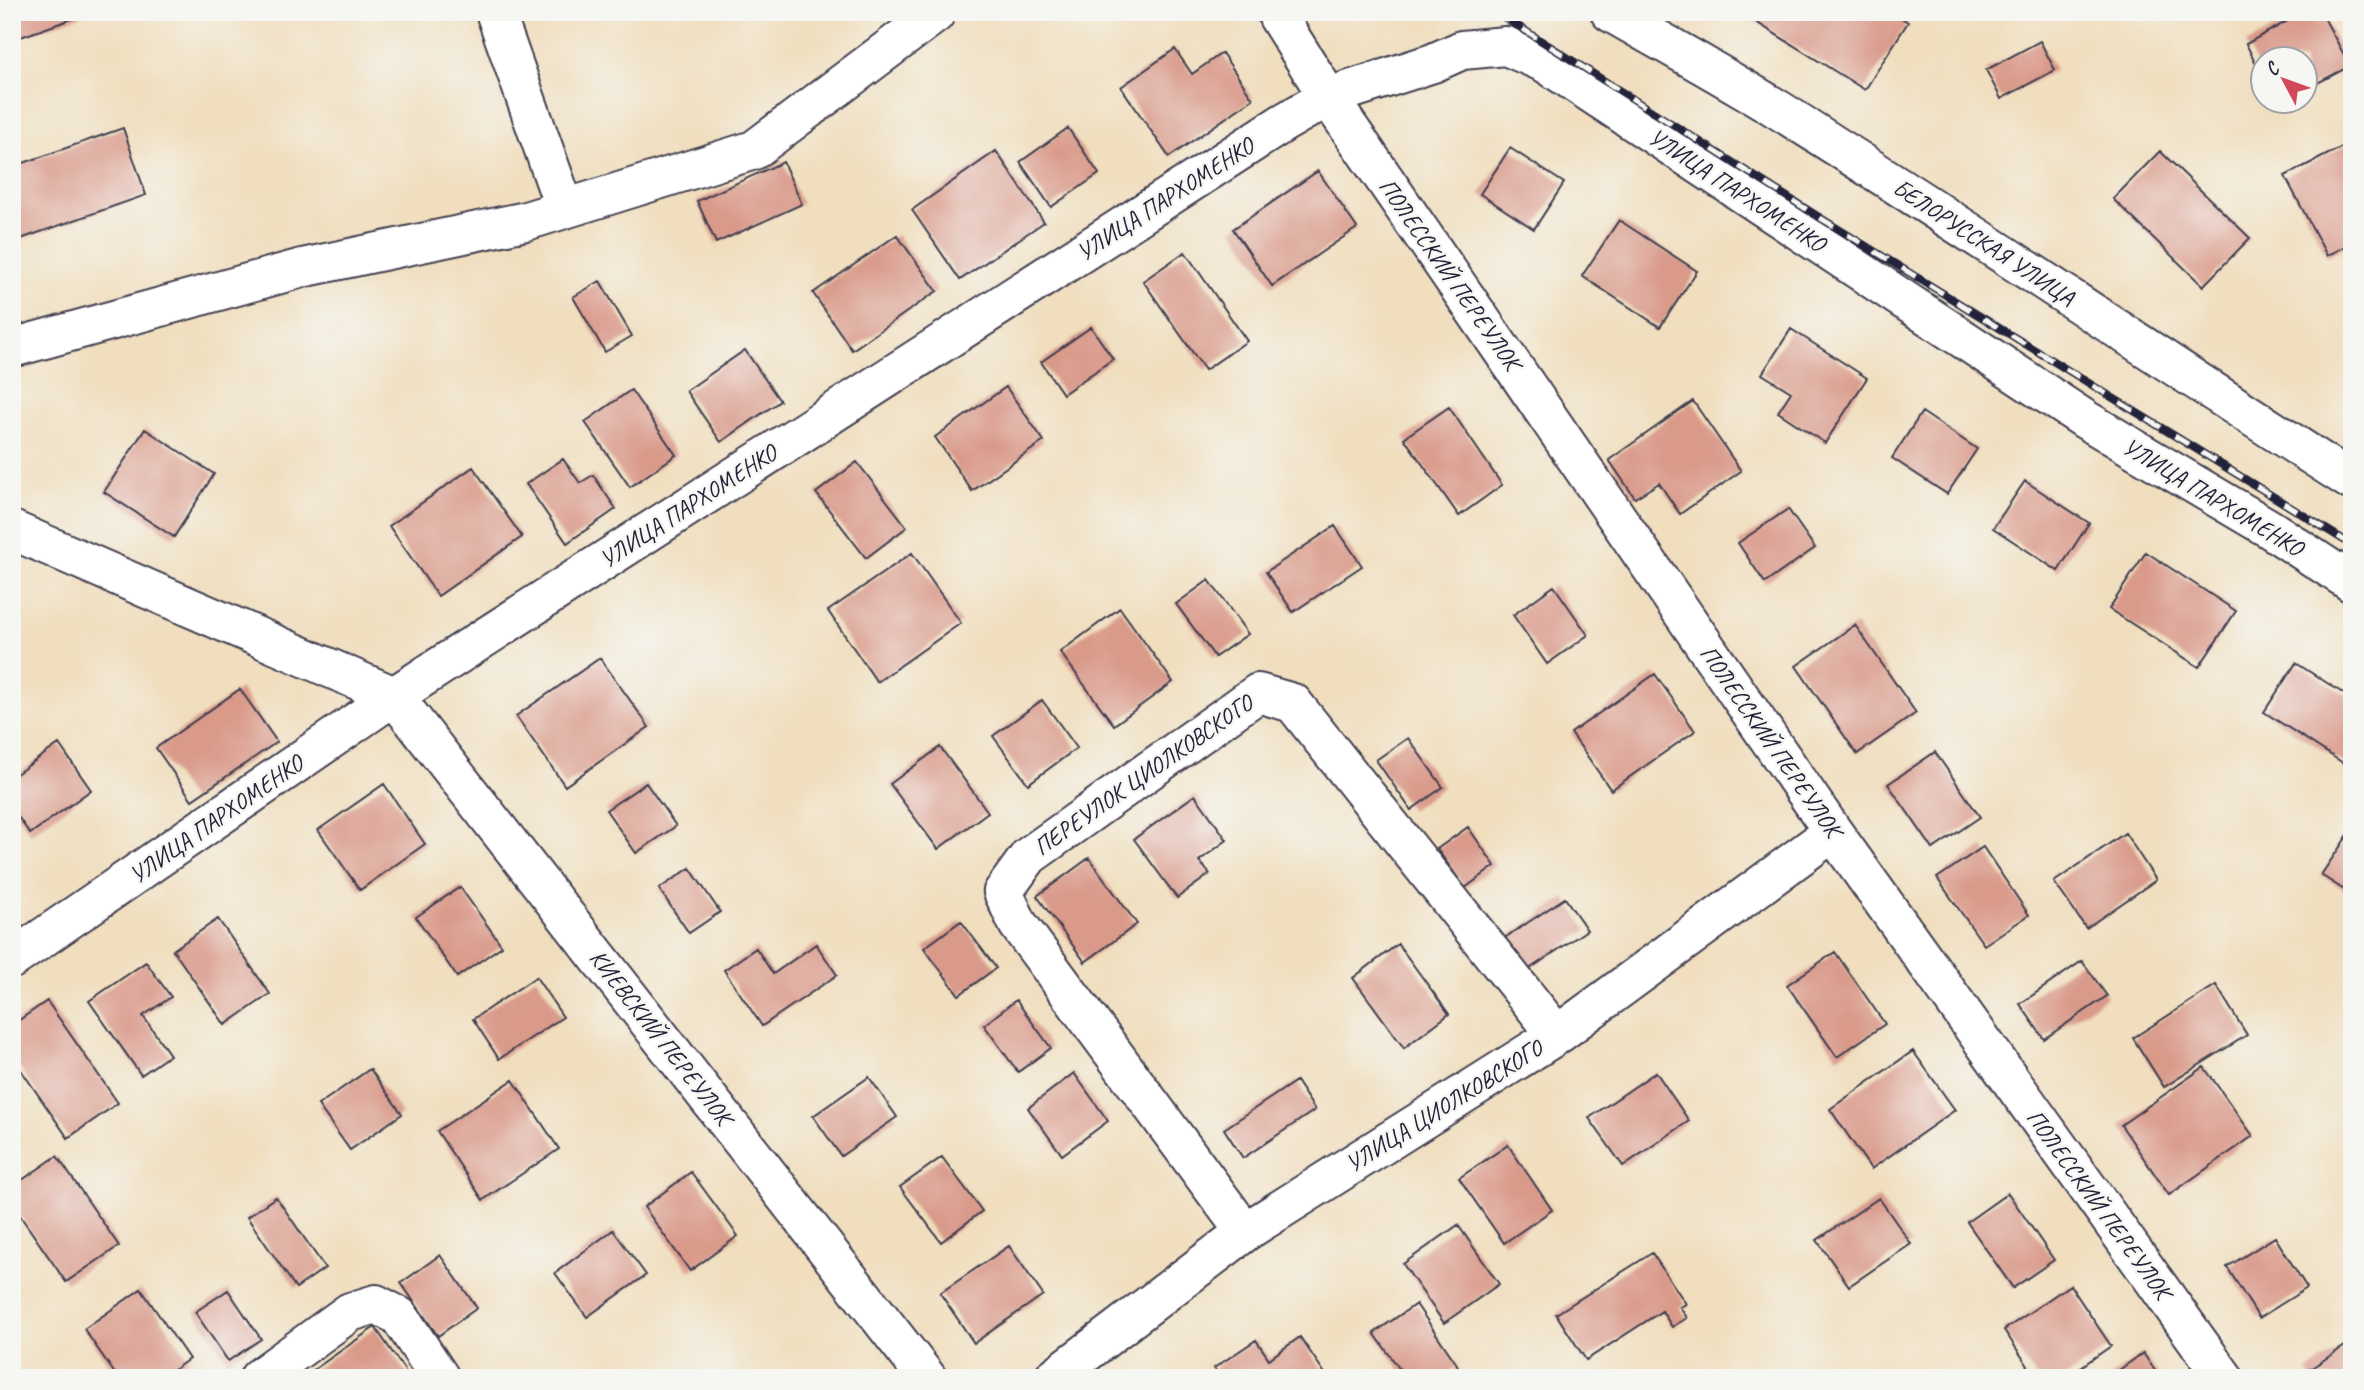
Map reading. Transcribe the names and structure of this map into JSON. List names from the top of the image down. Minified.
{"streets":{"street":["УЛИЦА ПАРХОМЕНКО","БЕЛОРУССКАЯ УЛИЦА","ПОЛЕССКИЙ ПЕРЕУЛОК","ПЕРЕУЛОК ЦИОЛКОВСКОГО","КИЕВСКИЙ ПЕРЕУЛОК","УЛИЦА ЦИОЛКОВСКОГО"]},"crossings":[["УЛИЦА ПАРХОМЕНКО","ПОЛЕССКИЙ ПЕРЕУЛОК"],["УЛИЦА ПАРХОМЕНКО","КИЕВСКИЙ ПЕРЕУЛОК"],["ПОЛЕССКИЙ ПЕРЕУЛОК","УЛИЦА ЦИОЛКОВСКОГО"],["ПЕРЕУЛОК ЦИОЛКОВСКОГО","УЛИЦА ЦИОЛКОВСКОГО"]],"north":"top left"}
